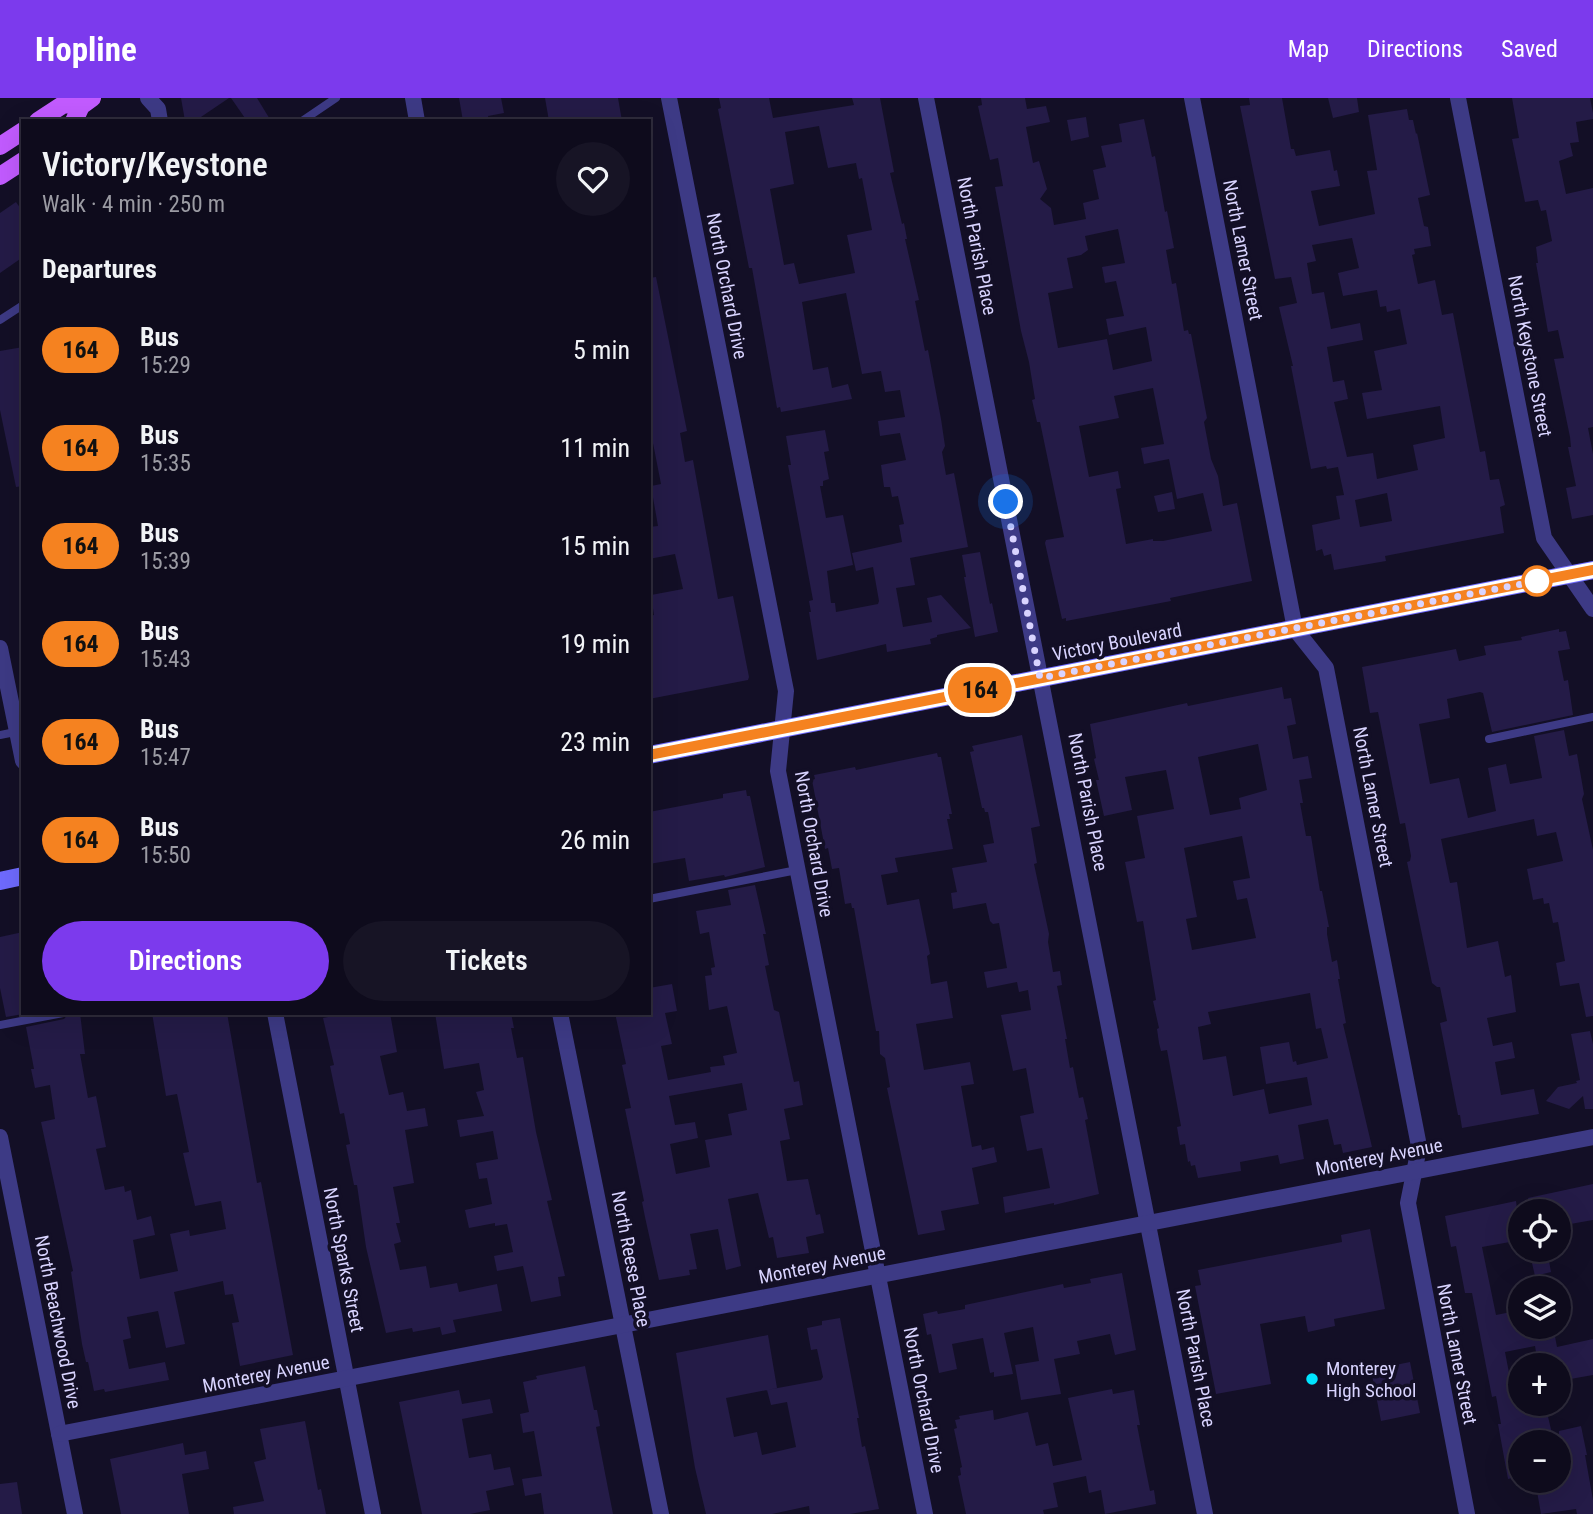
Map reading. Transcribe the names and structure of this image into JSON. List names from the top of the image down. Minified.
{"streets":{"main road":["Victory Boulevard"],"street":["North Parish Place","North Lamer Street","North Orchard Drive","North Keystone Street","Monterey Avenue","North Reese Place","North Sparks Street","North Beachwood Drive"]},"crossings":[["North Parish Place","Victory Boulevard"],["North Parish Place","Monterey Avenue"],["North Lamer Street","Victory Boulevard"],["North Lamer Street","Monterey Avenue"],["North Orchard Drive","Victory Boulevard"],["North Orchard Drive","Monterey Avenue"],["North Keystone Street","Victory Boulevard"],["Monterey Avenue","North Reese Place"],["Monterey Avenue","North Sparks Street"],["Monterey Avenue","North Beachwood Drive"]],"places":["Monterey High School"],"lines":["bus line 164"],"page":{"header":"Hopline","nav":["Map","Directions","Saved"],"on_map":"164","heading":[["Victory/Keystone","Walk · 4 min · 250 m"],"Departures"],"list":[{"mark":"164","name":"Bus","note":"15:29","value":"5 min"},{"mark":"164","name":"Bus","note":"15:35","value":"11 min"},{"mark":"164","name":"Bus","note":"15:39","value":"15 min"},{"mark":"164","name":"Bus","note":"15:43","value":"19 min"},{"mark":"164","name":"Bus","note":"15:47","value":"23 min"},{"mark":"164","name":"Bus","note":"15:50","value":"26 min"}],"buttons":["Directions","Tickets"],"map_buttons":["+","−"]}}
